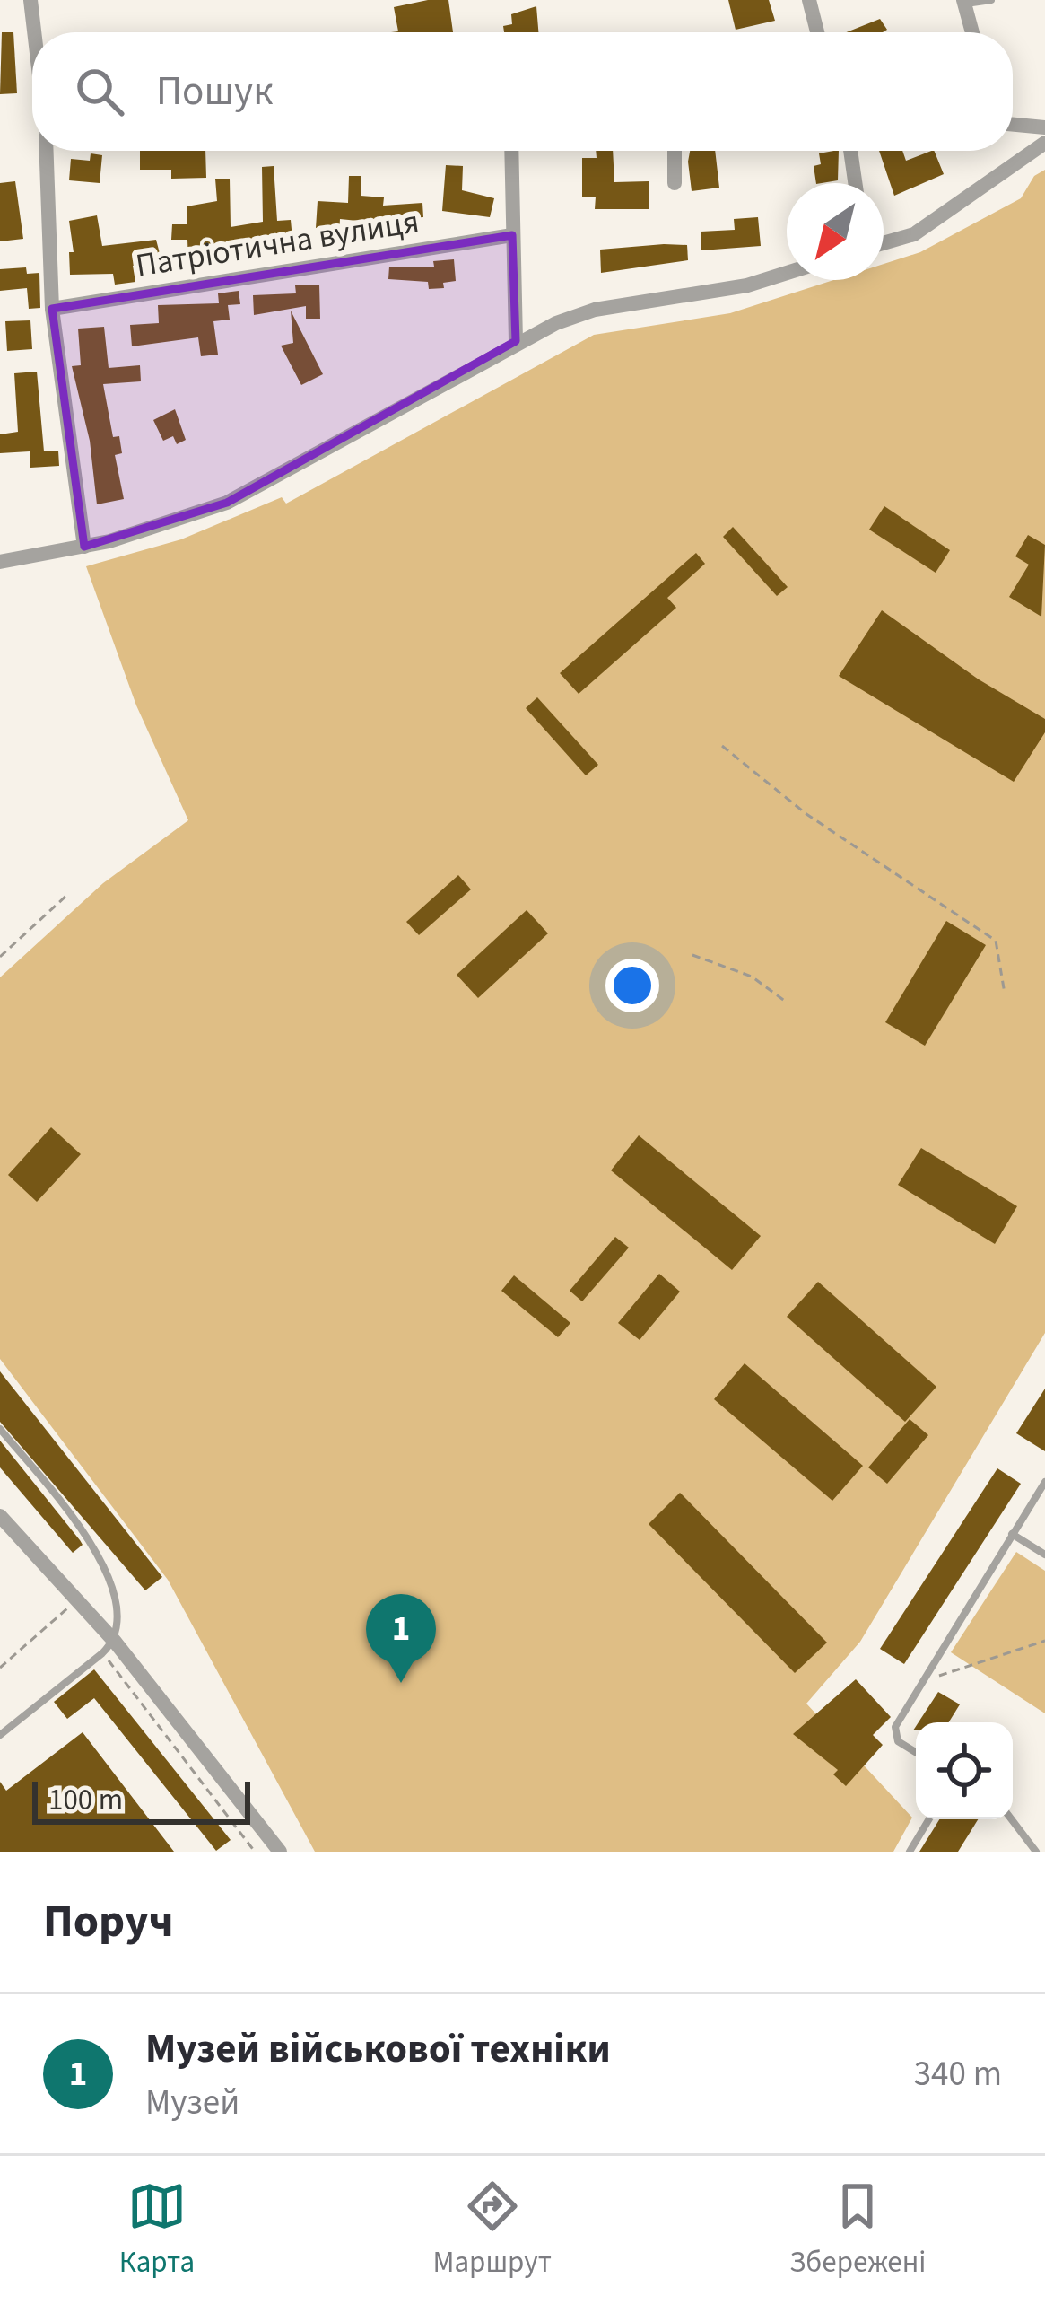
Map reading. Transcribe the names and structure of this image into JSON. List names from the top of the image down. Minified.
{"streets":{"street":["Патріотична вулиця"]},"scale_bar":"100 m","north":"bottom left","page":{"search":"Пошук","pins":"1","scale":"100 m","heading":"Поруч","list":[{"mark":"1","name":"Музей військової техніки","note":"Музей","value":"340 m"}],"nav":["Карта","Маршрут","Збережені"]}}
